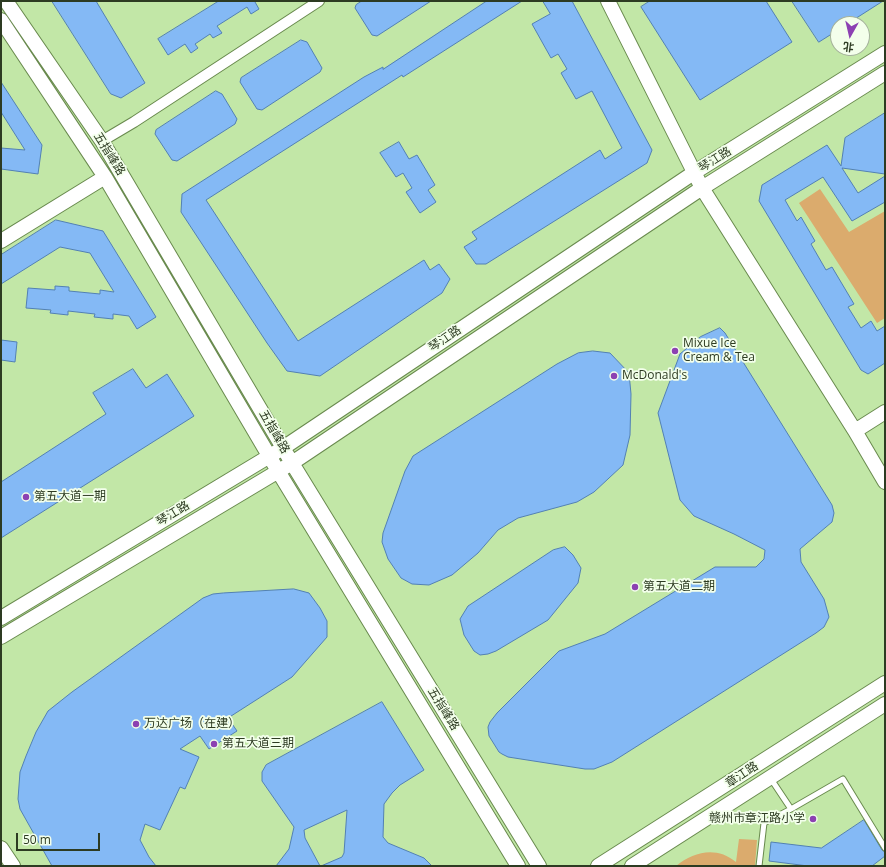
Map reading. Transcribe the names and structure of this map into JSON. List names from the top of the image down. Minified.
{"streets":{"main road":["五指峰路","琴江路","章江路"]},"crossings":[["五指峰路","琴江路"]],"places":["Mixue Ice Cream & Tea","McDonald's","第五大道一期","第五大道二期","万达广场（在建）","第五大道三期","赣州市章江路小学"],"scale_bar":"50 m","north":"bottom"}
